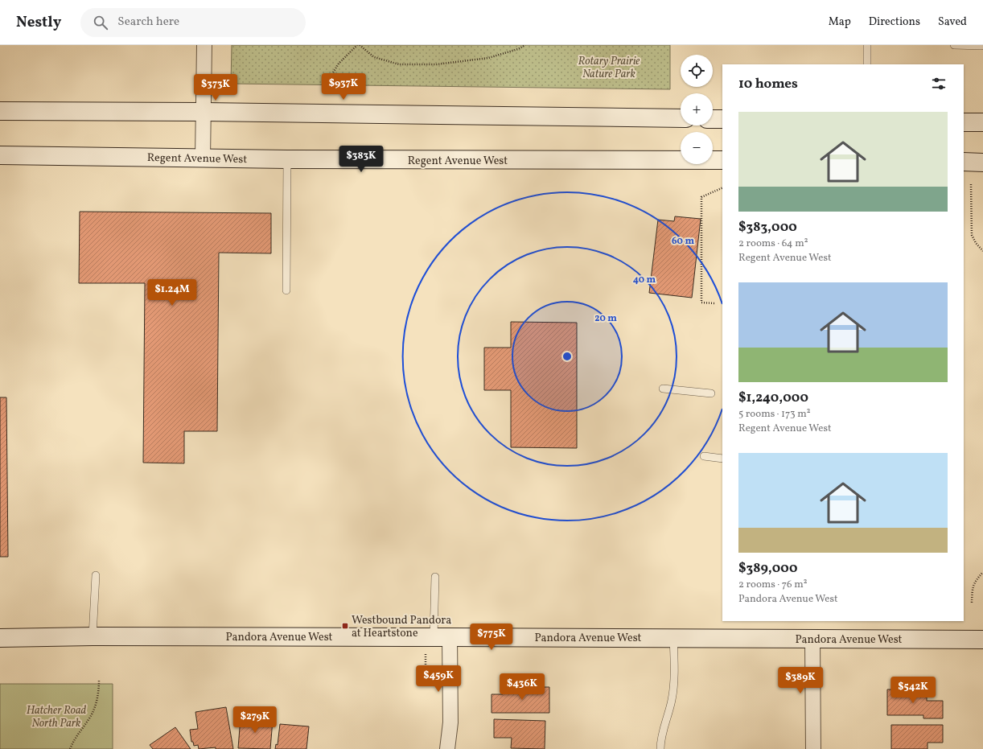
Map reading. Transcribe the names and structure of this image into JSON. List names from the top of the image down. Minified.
{"streets":{"main road":["Regent Avenue West","Pandora Avenue West"]},"parks":["Rotary Prairie Nature Park","Hatcher Road North Park"],"places":{"transit":["Westbound Pandora at Heartstone"]},"page":{"header":"Nestly","search":"Search here","nav":["Map","Directions","Saved"],"map_buttons":["+","−"],"heading":"10 homes","price":["$937K","$373K","$383K","$1.24M","$775K","$459K","$389K","$436K","$542K","$279K"],"list":[{"name":"$383,000","note":"2 rooms · 64 m² · Regent Avenue West"},{"name":"$1,240,000","note":"5 rooms · 173 m² · Regent Avenue West"},{"name":"$389,000","note":"2 rooms · 76 m² · Pandora Avenue West"}]},"rings":["60 m","40 m","20 m"]}
